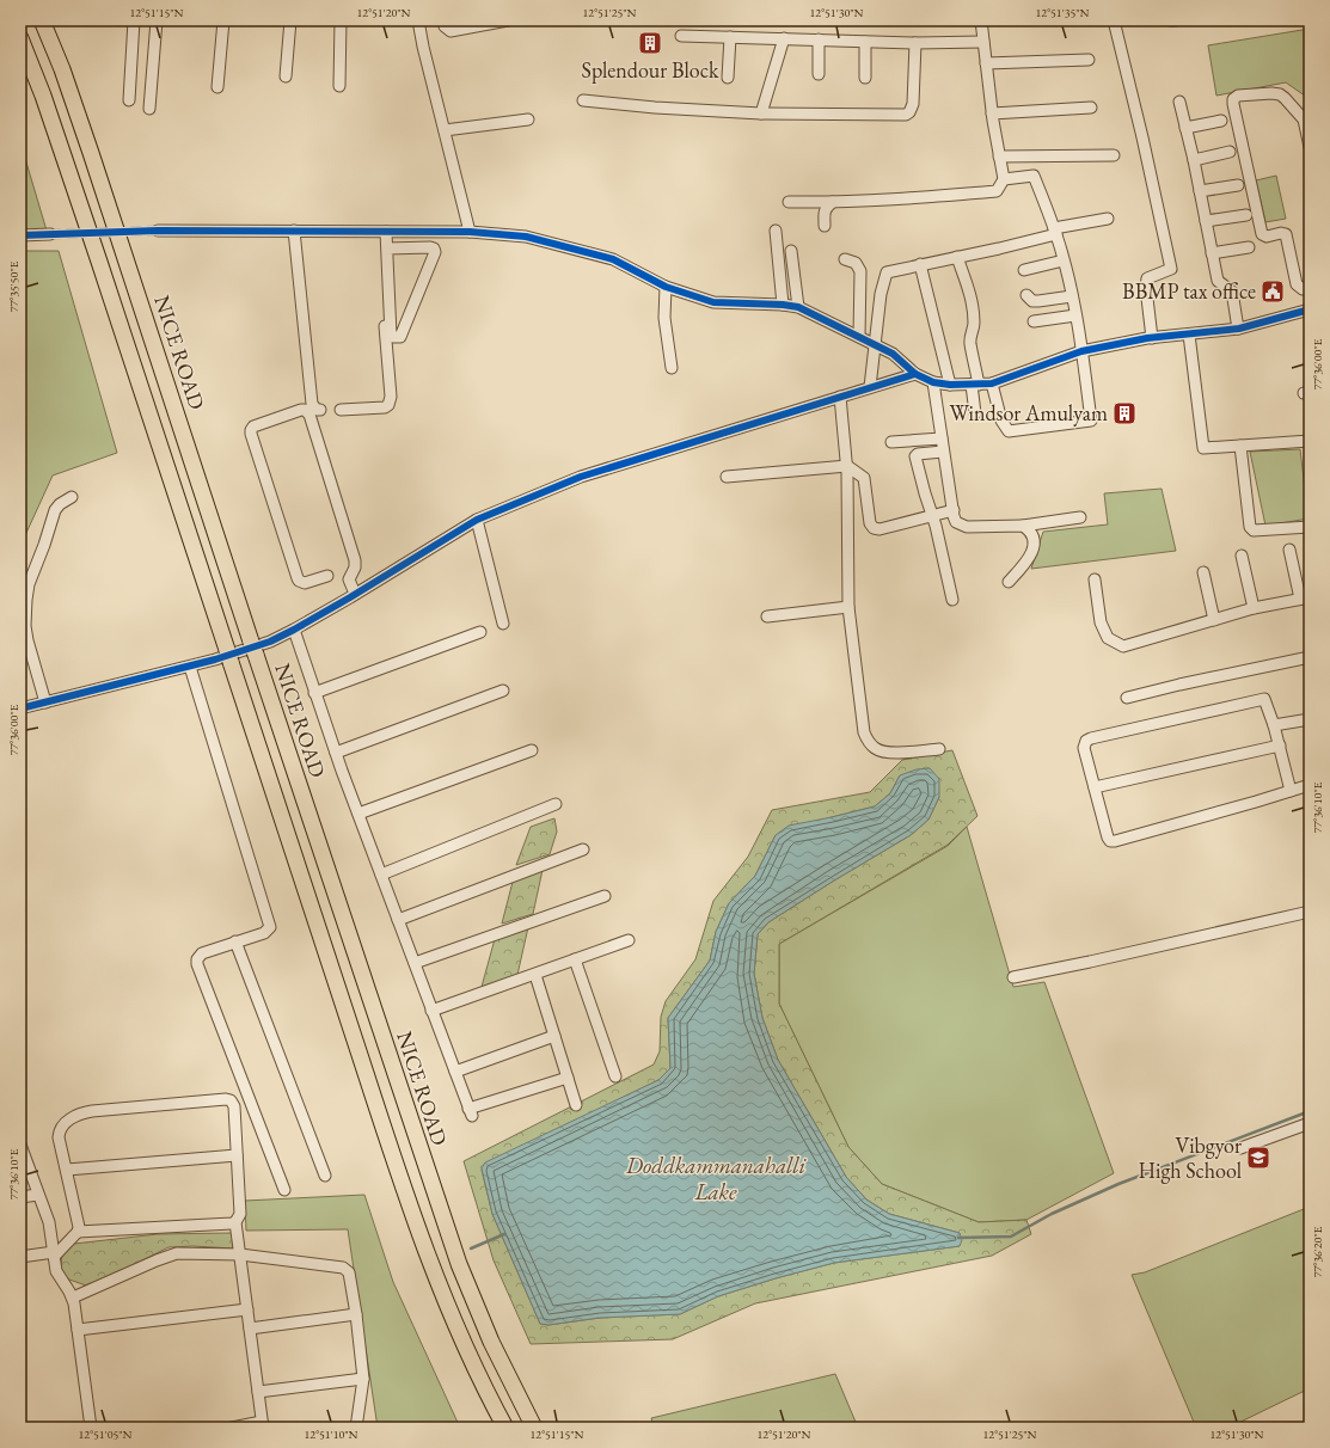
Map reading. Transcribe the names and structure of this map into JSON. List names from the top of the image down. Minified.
{"streets":{"highway":["NICE ROAD"]},"water":["Doddkammanahalli Lake"],"places":{"building":["Splendour Block","Windsor Amulyam"],"public building":["BBMP tax office"],"school or university":["Vibgyor High School"]},"coordinates":["12°51'15\"N","12°51'20\"N","12°51'25\"N","12°51'30\"N","12°51'35\"N","77°35'50\"E","77°36'00\"E","77°36'10\"E","77°36'20\"E","12°51'05\"N","12°51'10\"N"]}
